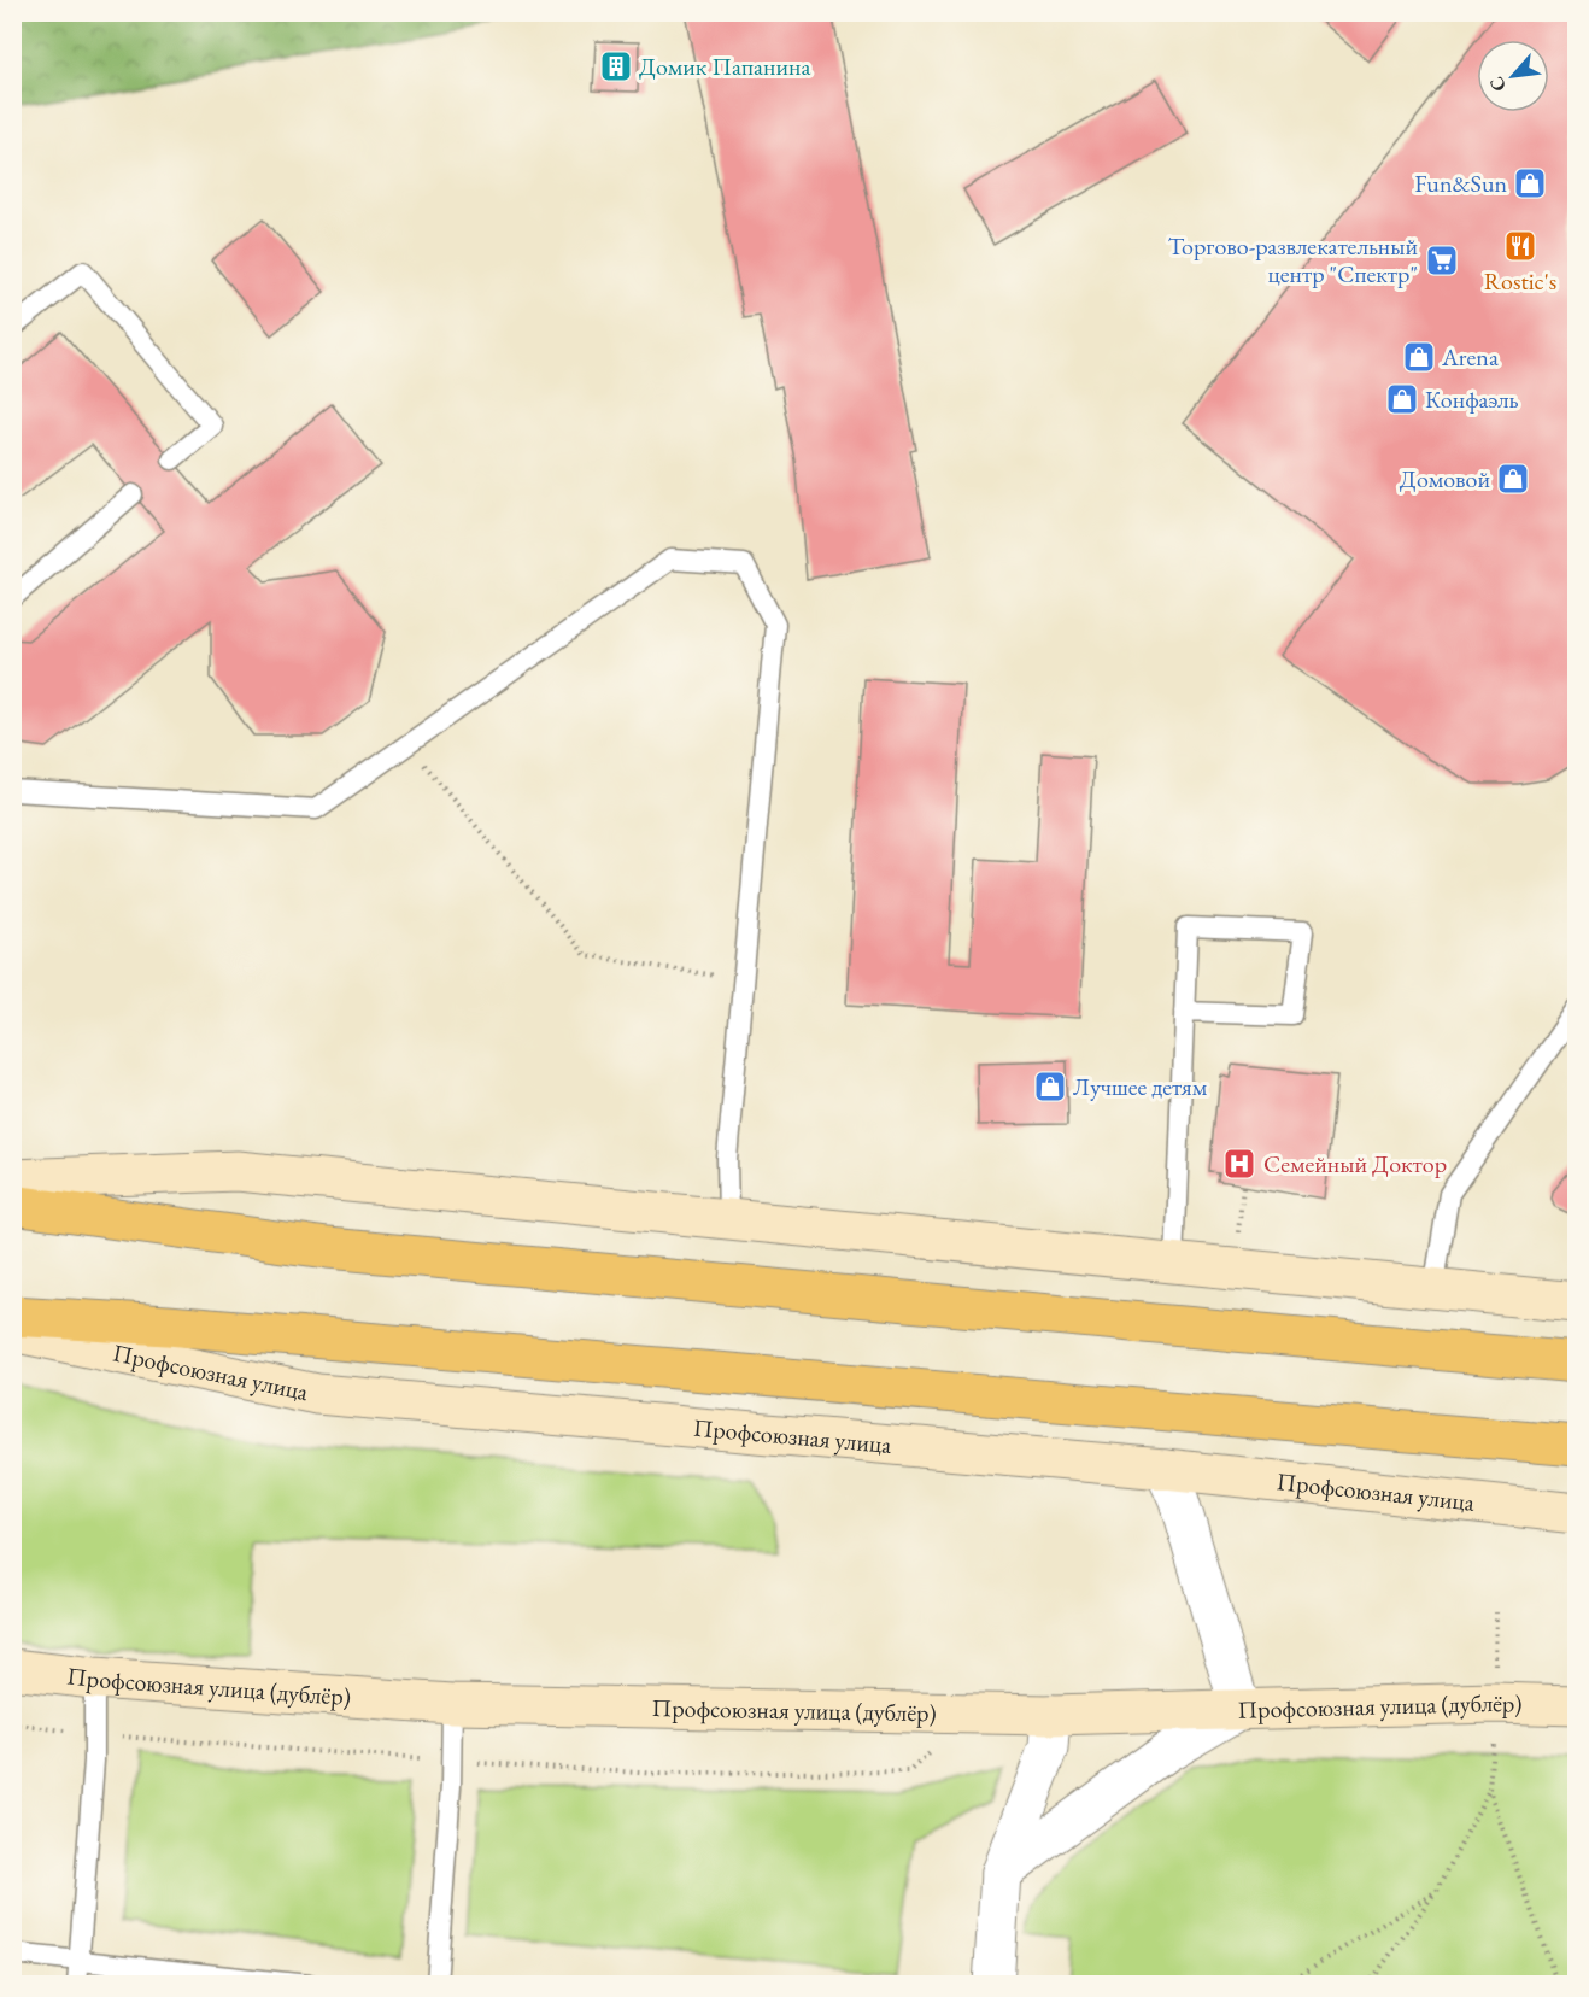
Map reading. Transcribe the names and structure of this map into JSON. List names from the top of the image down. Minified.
{"streets":{"main road":["Профсоюзная улица","Профсоюзная улица (дублёр)"]},"places":{"building":["Домик Папанина"],"shop":["Fun&Sun","Arena","Конфаэль","Домовой","Лучшее детям"],"restaurant":["Rostic's"],"supermarket":["Торгово-развлекательный центр \"Спектр\""],"hospital":["Семейный Доктор"]},"north":"bottom left"}
